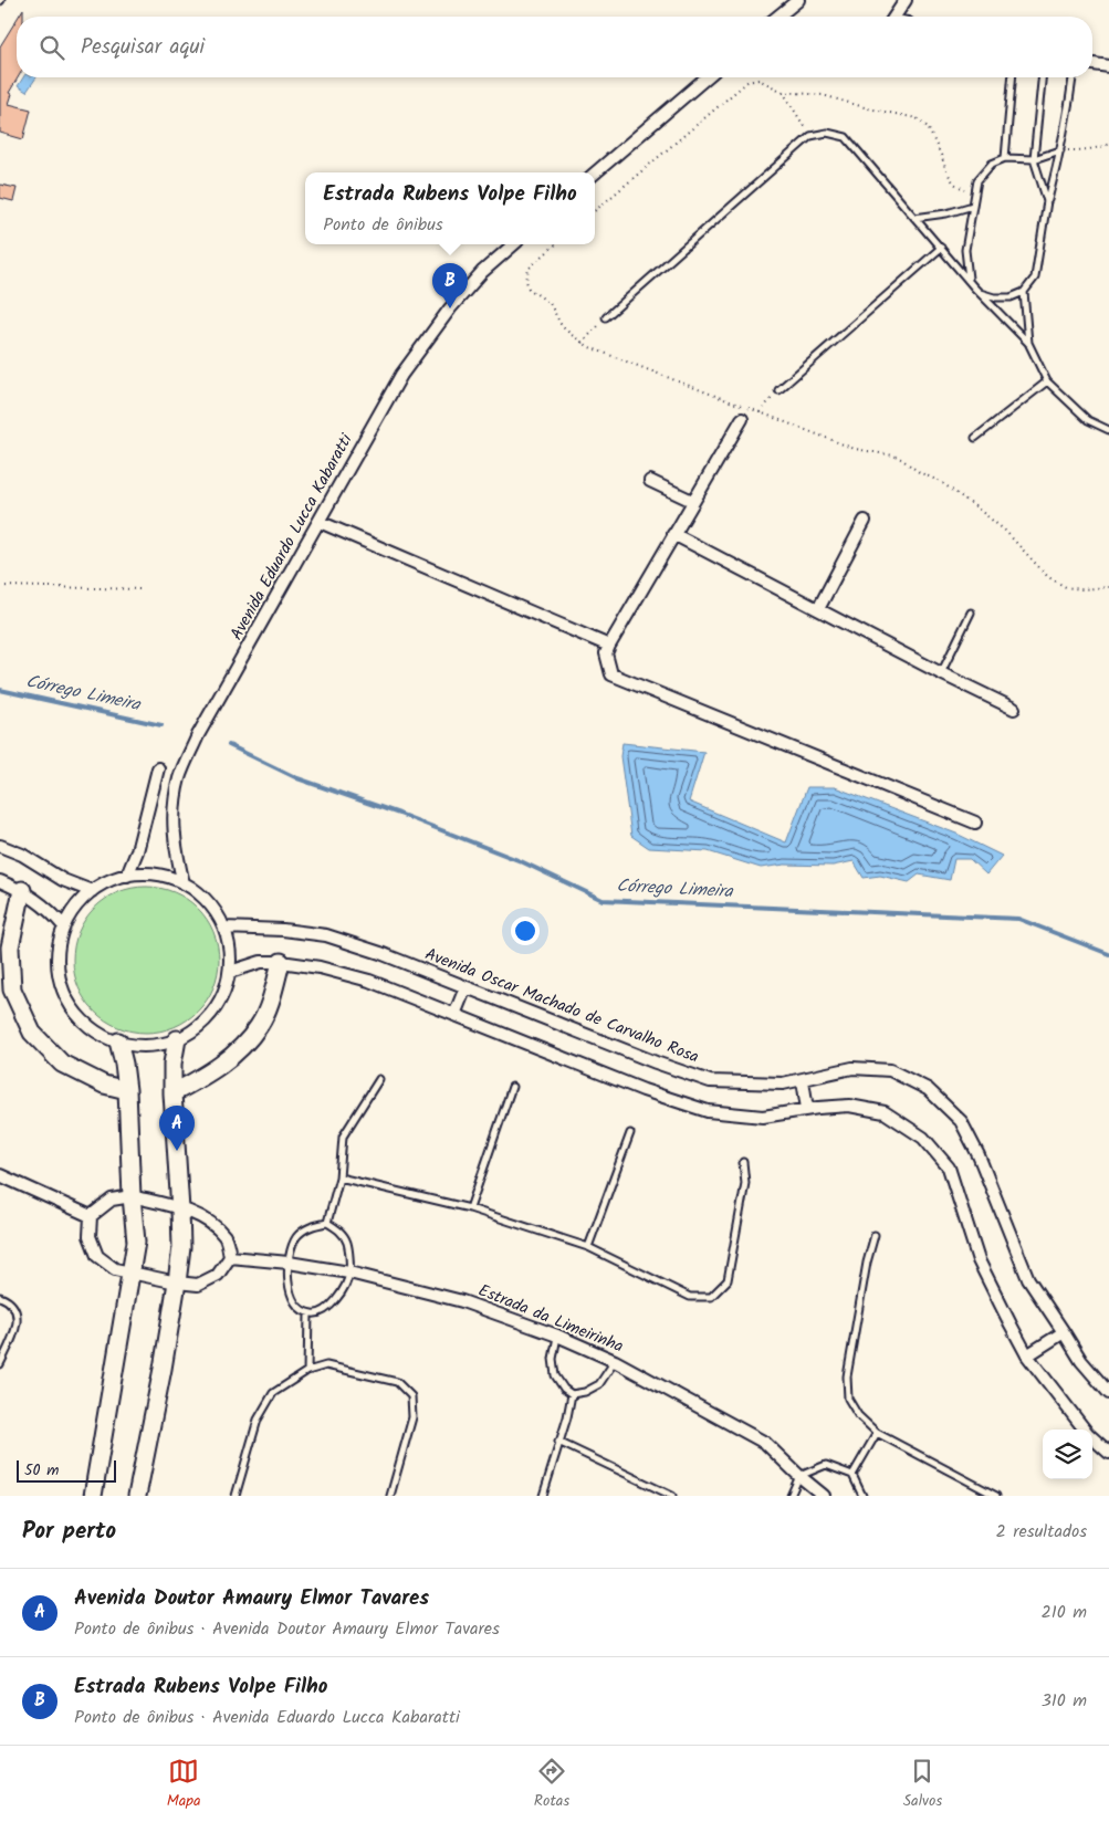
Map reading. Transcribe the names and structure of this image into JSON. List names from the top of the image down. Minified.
{"streets":{"street":["Avenida Eduardo Lucca Kabaratti","Avenida Oscar Machado de Carvalho Rosa","Estrada da Limeirinha"]},"crossings":[["Avenida Eduardo Lucca Kabaratti","Avenida Oscar Machado de Carvalho Rosa"]],"water":["Córrego Limeira"],"scale_bar":"50 m","page":{"search":"Pesquisar aqui","popup":["Estrada Rubens Volpe Filho","Ponto de ônibus"],"pins":["B","A"],"scale":"50 m","heading":["Por perto","2 resultados"],"list":[{"mark":"A","name":"Avenida Doutor Amaury Elmor Tavares","note":"Ponto de ônibus · Avenida Doutor Amaury Elmor Tavares","value":"210 m"},{"mark":"B","name":"Estrada Rubens Volpe Filho","note":"Ponto de ônibus · Avenida Eduardo Lucca Kabaratti","value":"310 m"}],"nav":["Mapa","Rotas","Salvos"]}}
